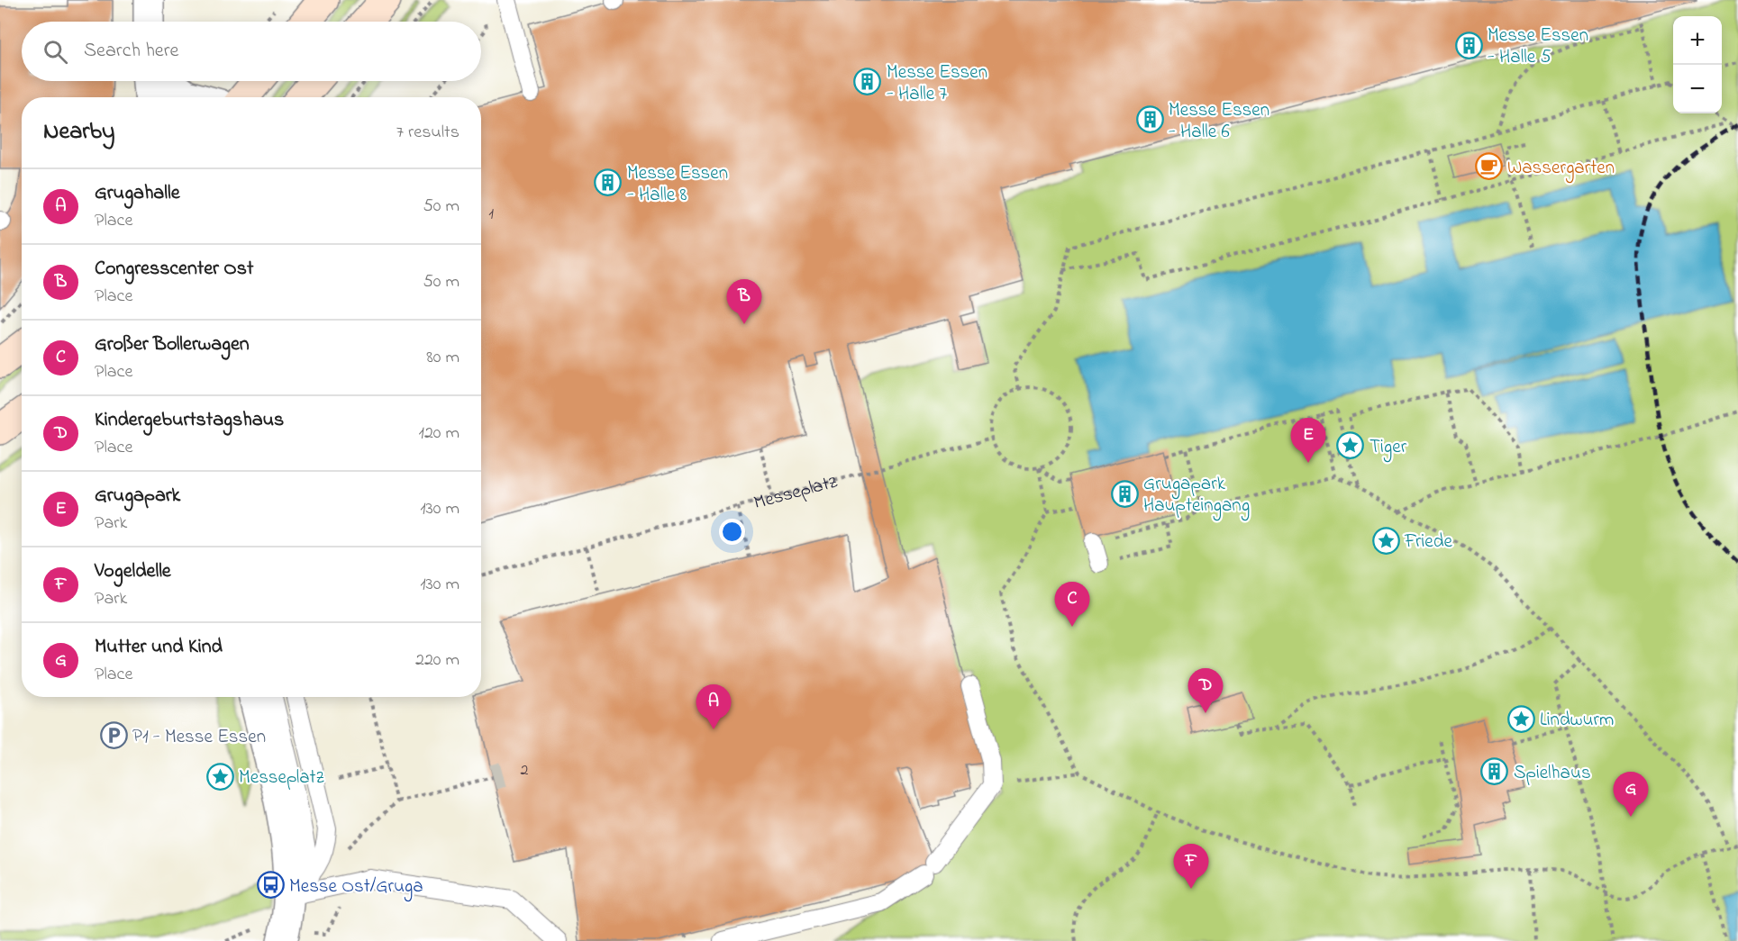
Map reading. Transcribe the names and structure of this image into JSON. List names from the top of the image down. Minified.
{"streets":{"path":["Messeplatz"]},"places":{"building":["Messe Essen - Halle 5","Messe Essen - Halle 7","Messe Essen - Halle 6","Messe Essen - Halle 8","Grugapark Haupteingang","Spielhaus"],"cafe":["Wassergarten"],"place":["Tiger","Friede","Lindwurm","Messeplatz"],"parking":["P1 - Messe Essen"],"bus stop":["Messe Ost/Gruga"]},"house_numbers":["1","2"],"page":{"map_buttons":["+","−"],"search":"Search here","heading":["Nearby","7 results"],"list":[{"mark":"A","name":"Grugahalle","note":"Place","value":"50 m"},{"mark":"B","name":"Congresscenter Ost","note":"Place","value":"50 m"},{"mark":"C","name":"Großer Bollerwagen","note":"Place","value":"80 m"},{"mark":"D","name":"Kindergeburtstagshaus","note":"Place","value":"120 m"},{"mark":"E","name":"Grugapark","note":"Park","value":"130 m"},{"mark":"F","name":"Vogeldelle","note":"Park","value":"130 m"},{"mark":"G","name":"Mutter und Kind","note":"Place","value":"220 m"}],"pins":["B","E","C","D","A","G","F"]}}
